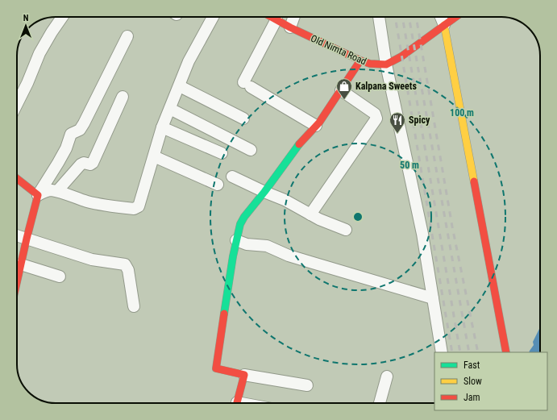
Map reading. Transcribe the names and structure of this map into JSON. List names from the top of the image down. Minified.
{"streets":{"street":["Old Nimta Road"]},"places":{"shop":["Kalpana Sweets"],"restaurant":["Spicy"]},"legend":["Fast","Slow","Jam"],"north":"top","rings":["100 m","50 m"]}
